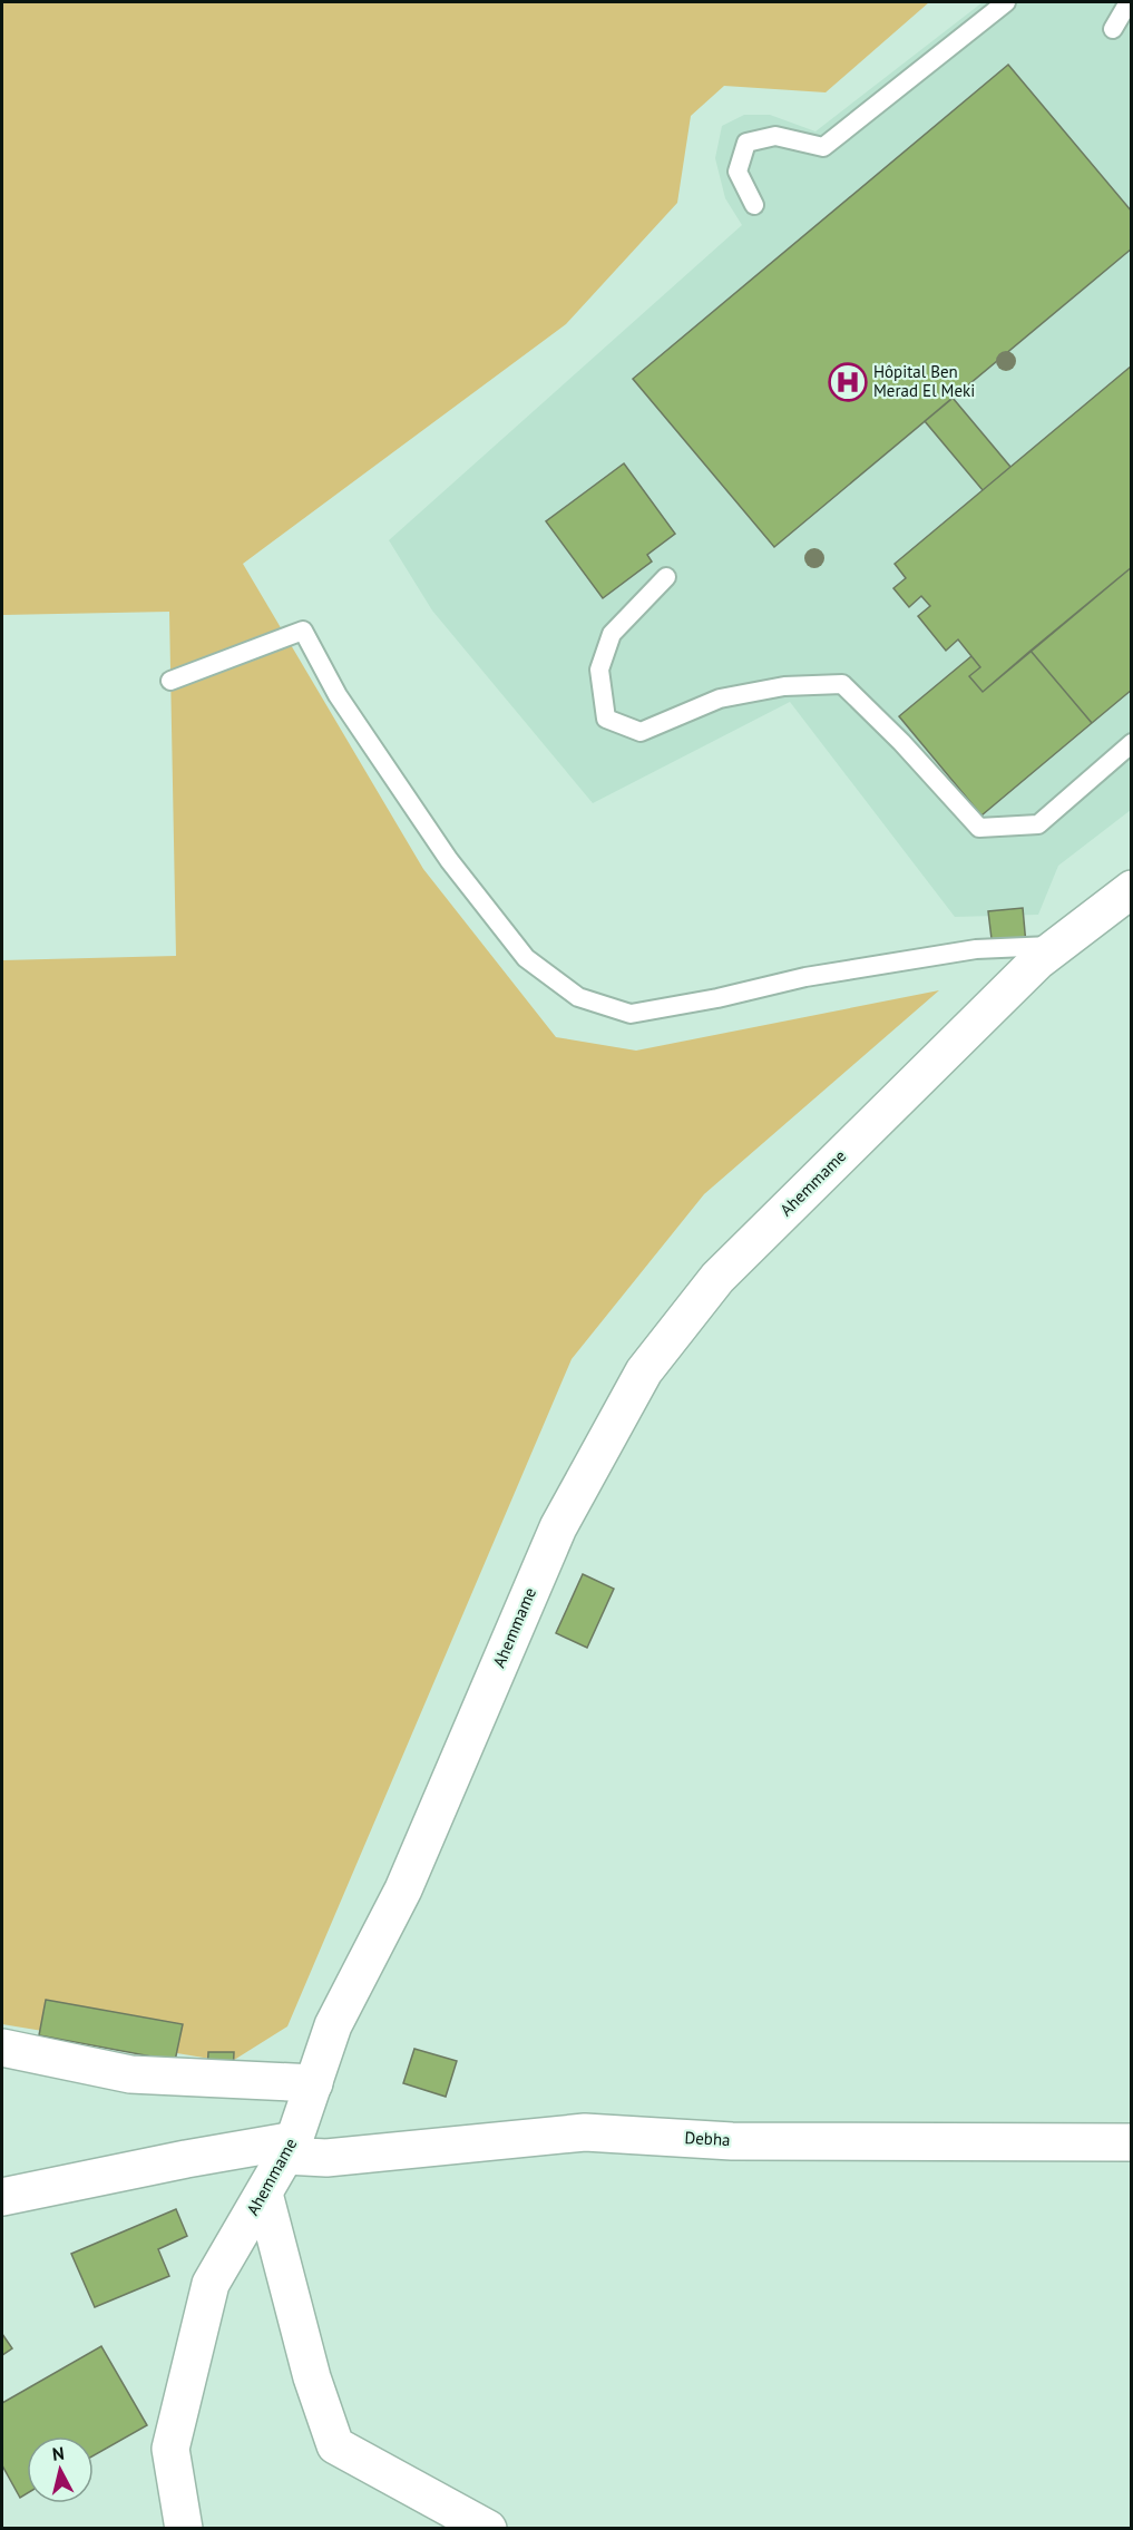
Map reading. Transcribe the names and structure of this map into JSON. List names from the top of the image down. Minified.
{"streets":{"street":["Ahemmame","Debha"]},"crossings":[["Ahemmame","Debha"]],"places":{"hospital":["Hôpital Ben Merad El Meki"]},"north":"top"}
